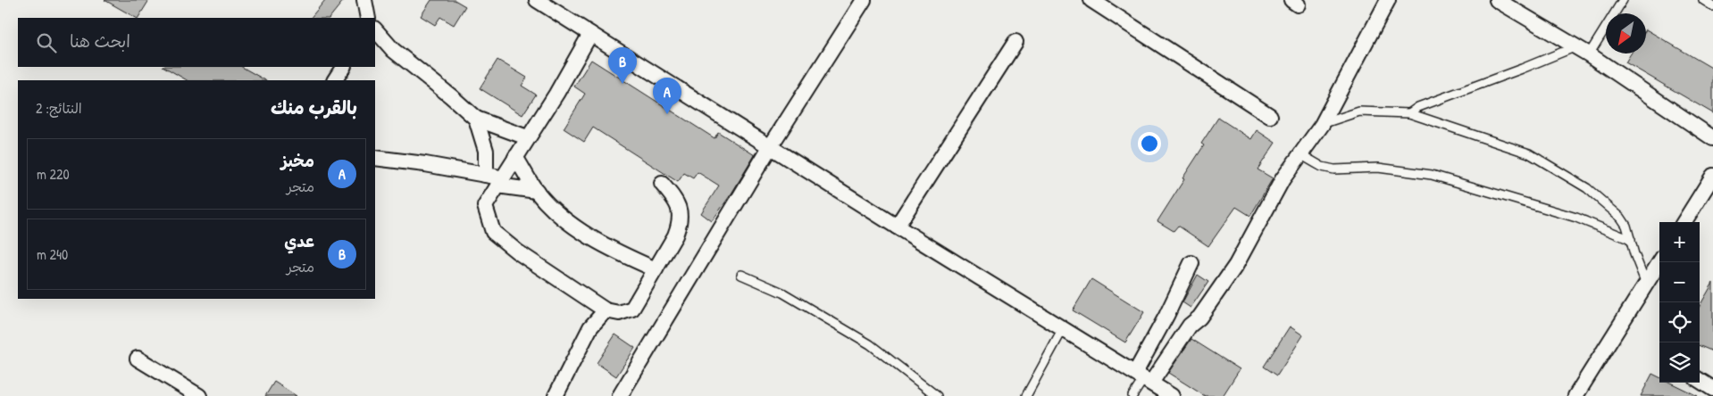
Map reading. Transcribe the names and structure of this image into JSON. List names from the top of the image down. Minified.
{"north":"bottom left","page":{"search":"ابحث هنا","pins":["B","A"],"heading":["بالقرب منك","النتائج: 2"],"list":[{"mark":"A","name":"مخبز","note":"متجر","value":"220 m"},{"mark":"B","name":"عدي","note":"متجر","value":"240 m"}],"map_buttons":["+","−"]}}
